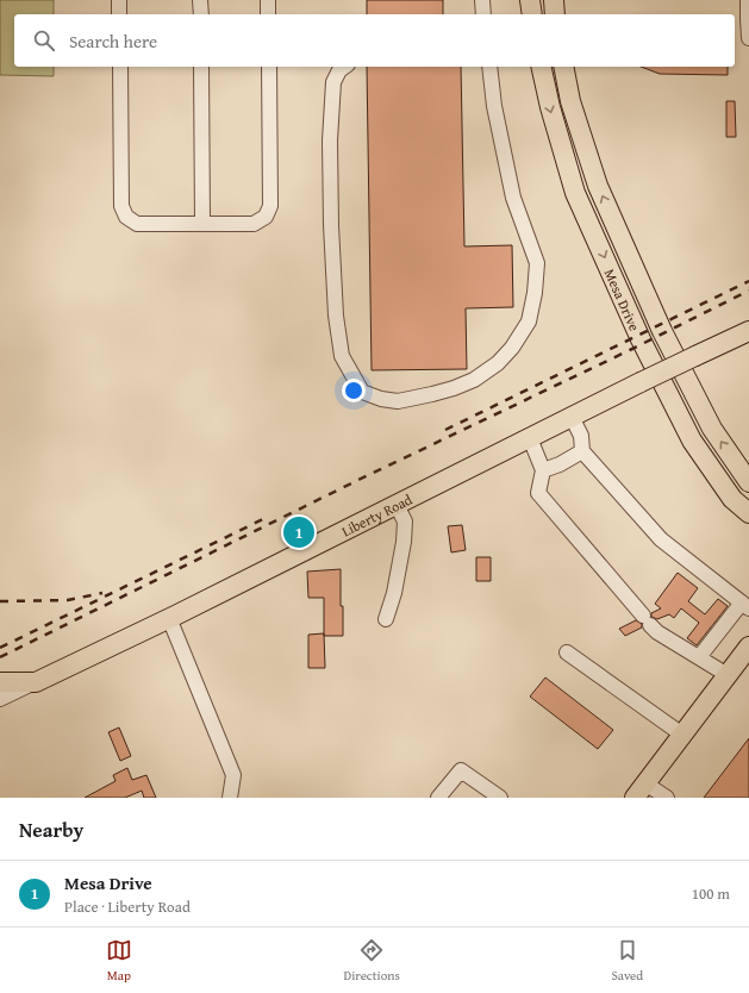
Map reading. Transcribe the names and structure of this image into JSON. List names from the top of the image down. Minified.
{"streets":{"main road":["Mesa Drive","Liberty Road"]},"page":{"search":"Search here","pins":"1","heading":"Nearby","list":[{"mark":"1","name":"Mesa Drive","note":"Place · Liberty Road","value":"100 m"}],"nav":["Map","Directions","Saved"]}}
